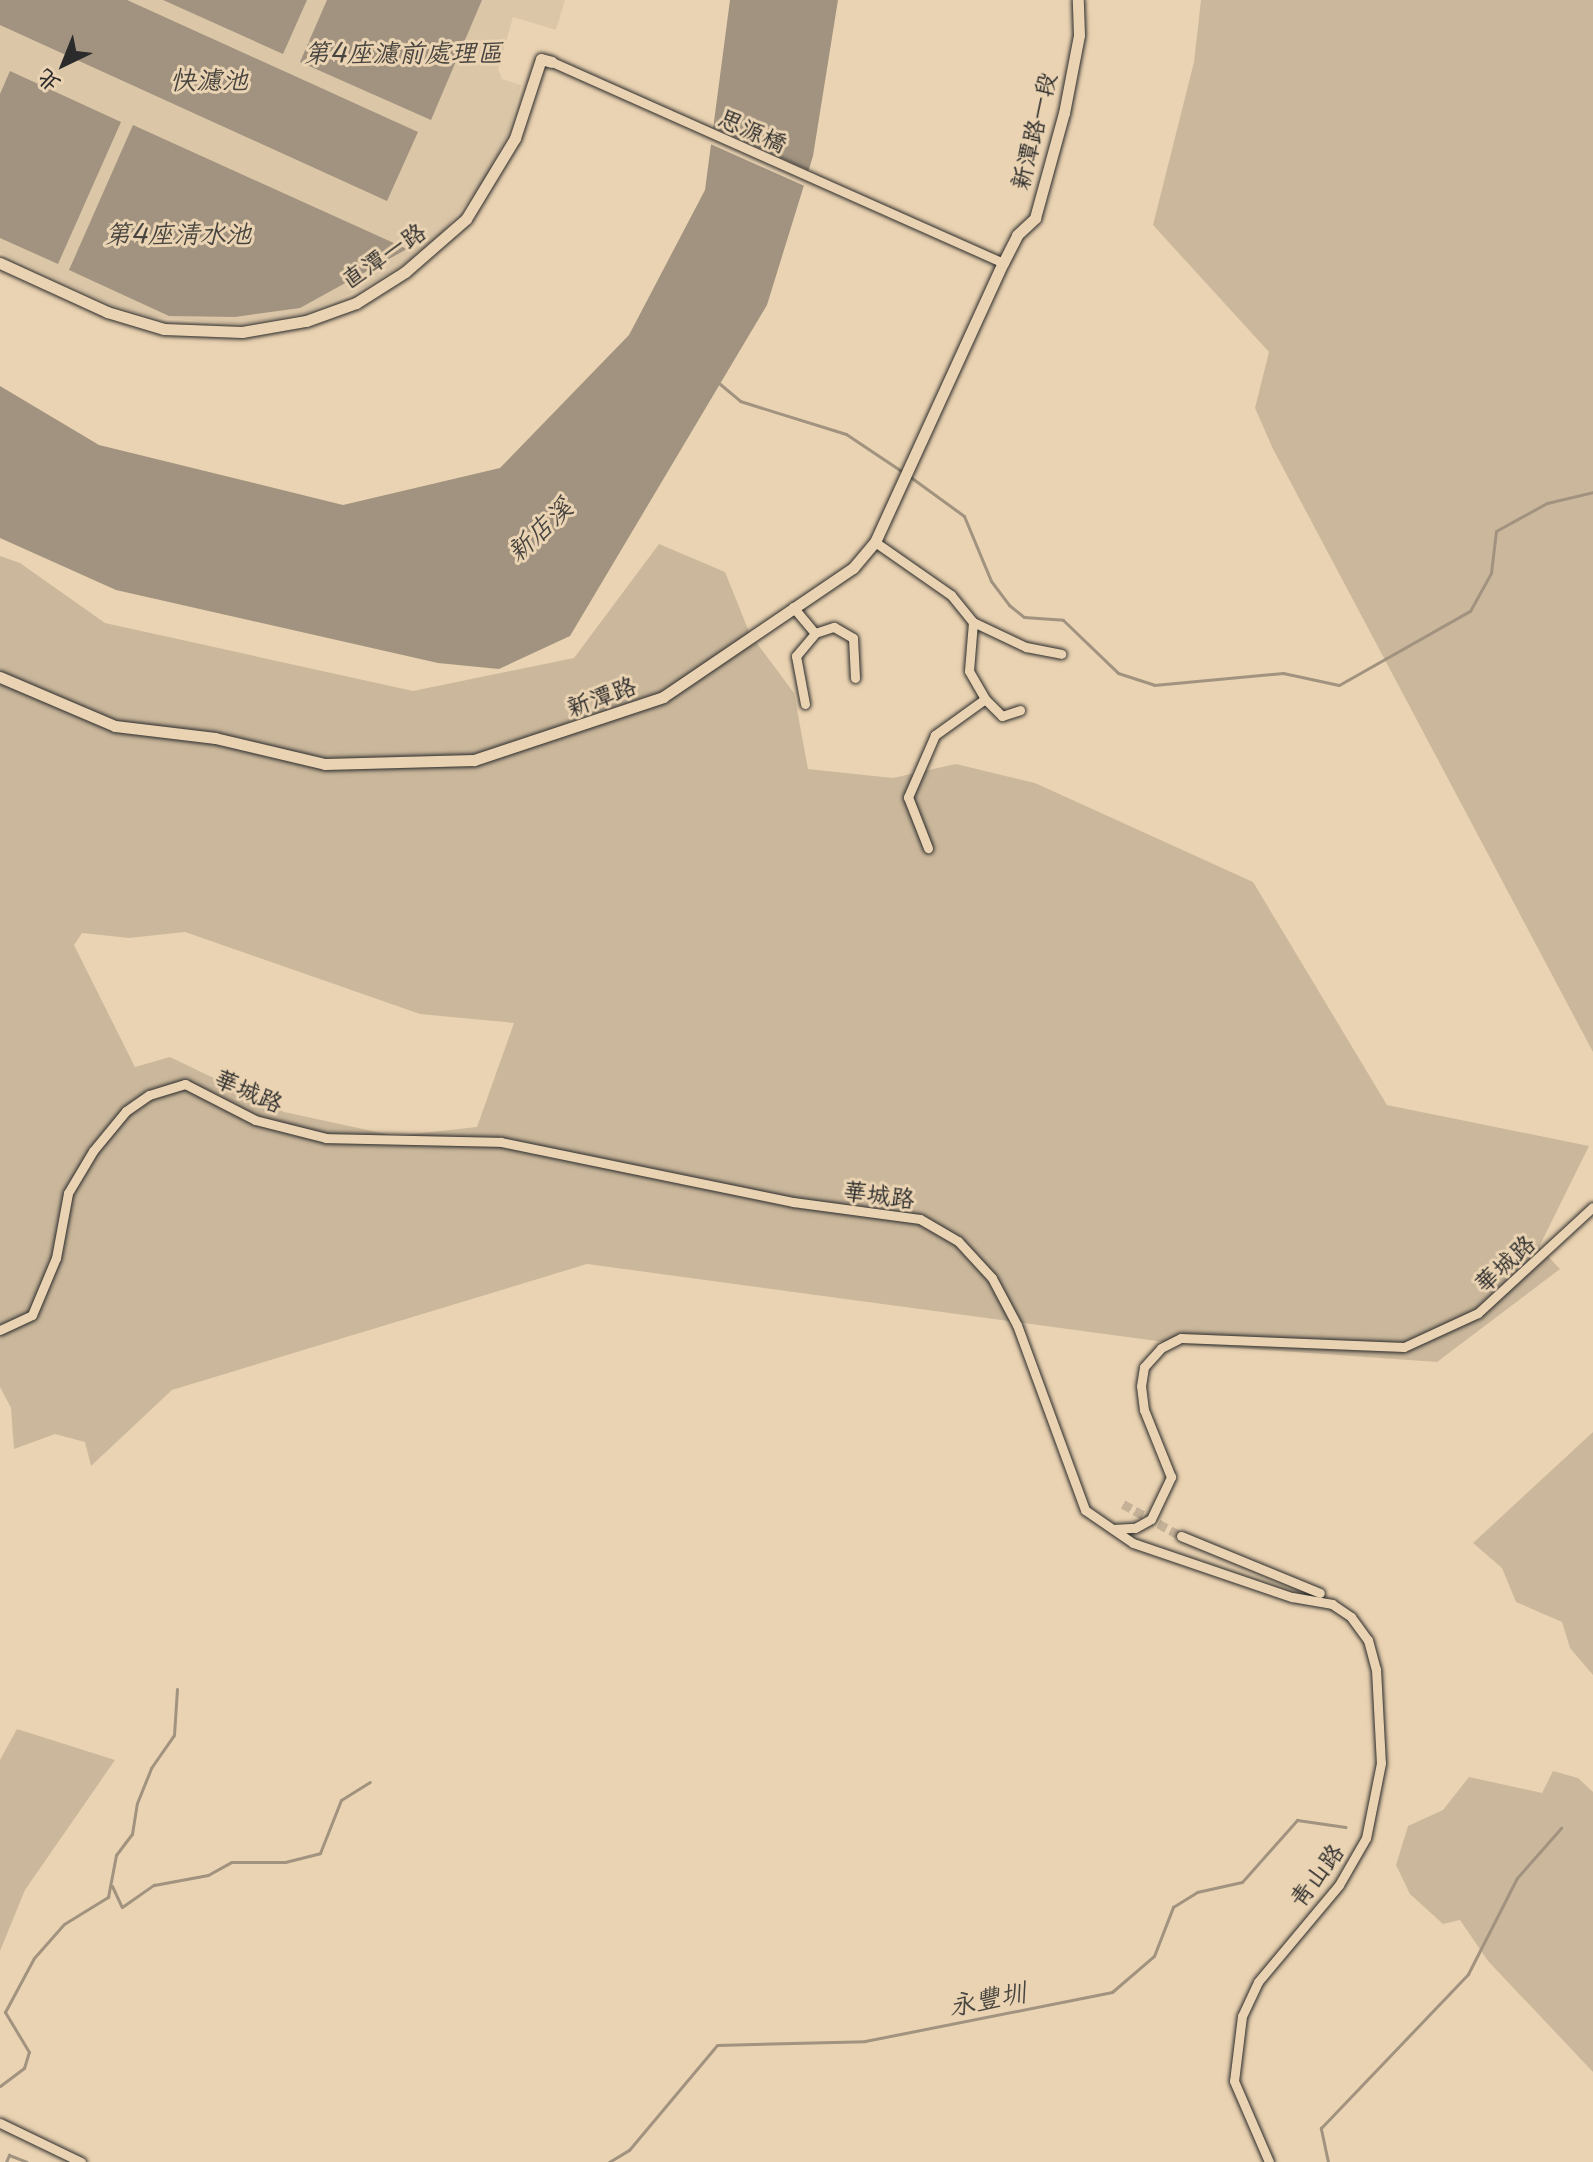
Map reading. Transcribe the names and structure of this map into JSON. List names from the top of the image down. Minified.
{"streets":{"street":["思源橋","新潭路一段","直潭一路","新潭路","華城路","青山路"]},"crossings":[["思源橋","新潭路一段"],["思源橋","直潭一路"],["思源橋","新潭路"],["新潭路一段","新潭路"],["華城路","青山路"]],"water":["第4座濾前處理區","快濾池","第4座清水池","新店溪","永豐圳"],"north":"bottom left"}
